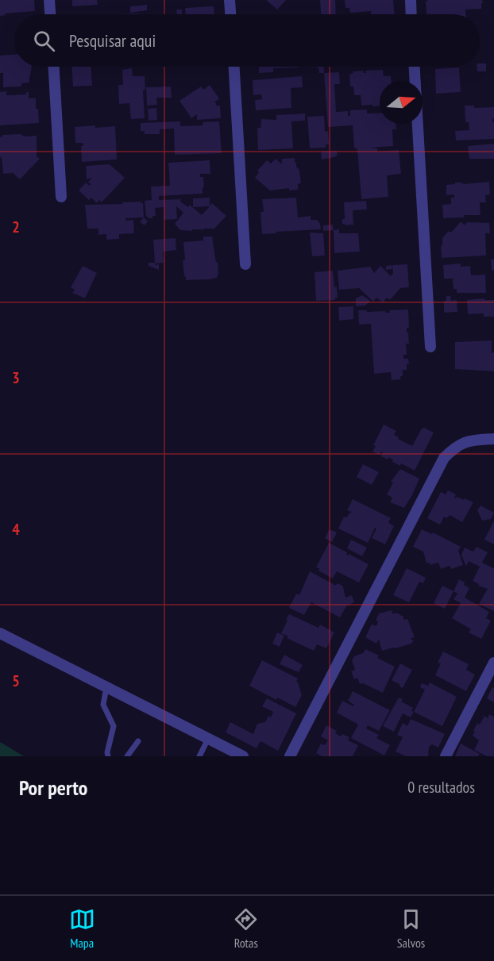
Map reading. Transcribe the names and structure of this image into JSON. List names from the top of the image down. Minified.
{"north":"right","page":{"search":"Pesquisar aqui","heading":["Por perto","0 resultados"],"nav":["Mapa","Rotas","Salvos"]},"grid":{"rows":["2","3","4","5"]}}
